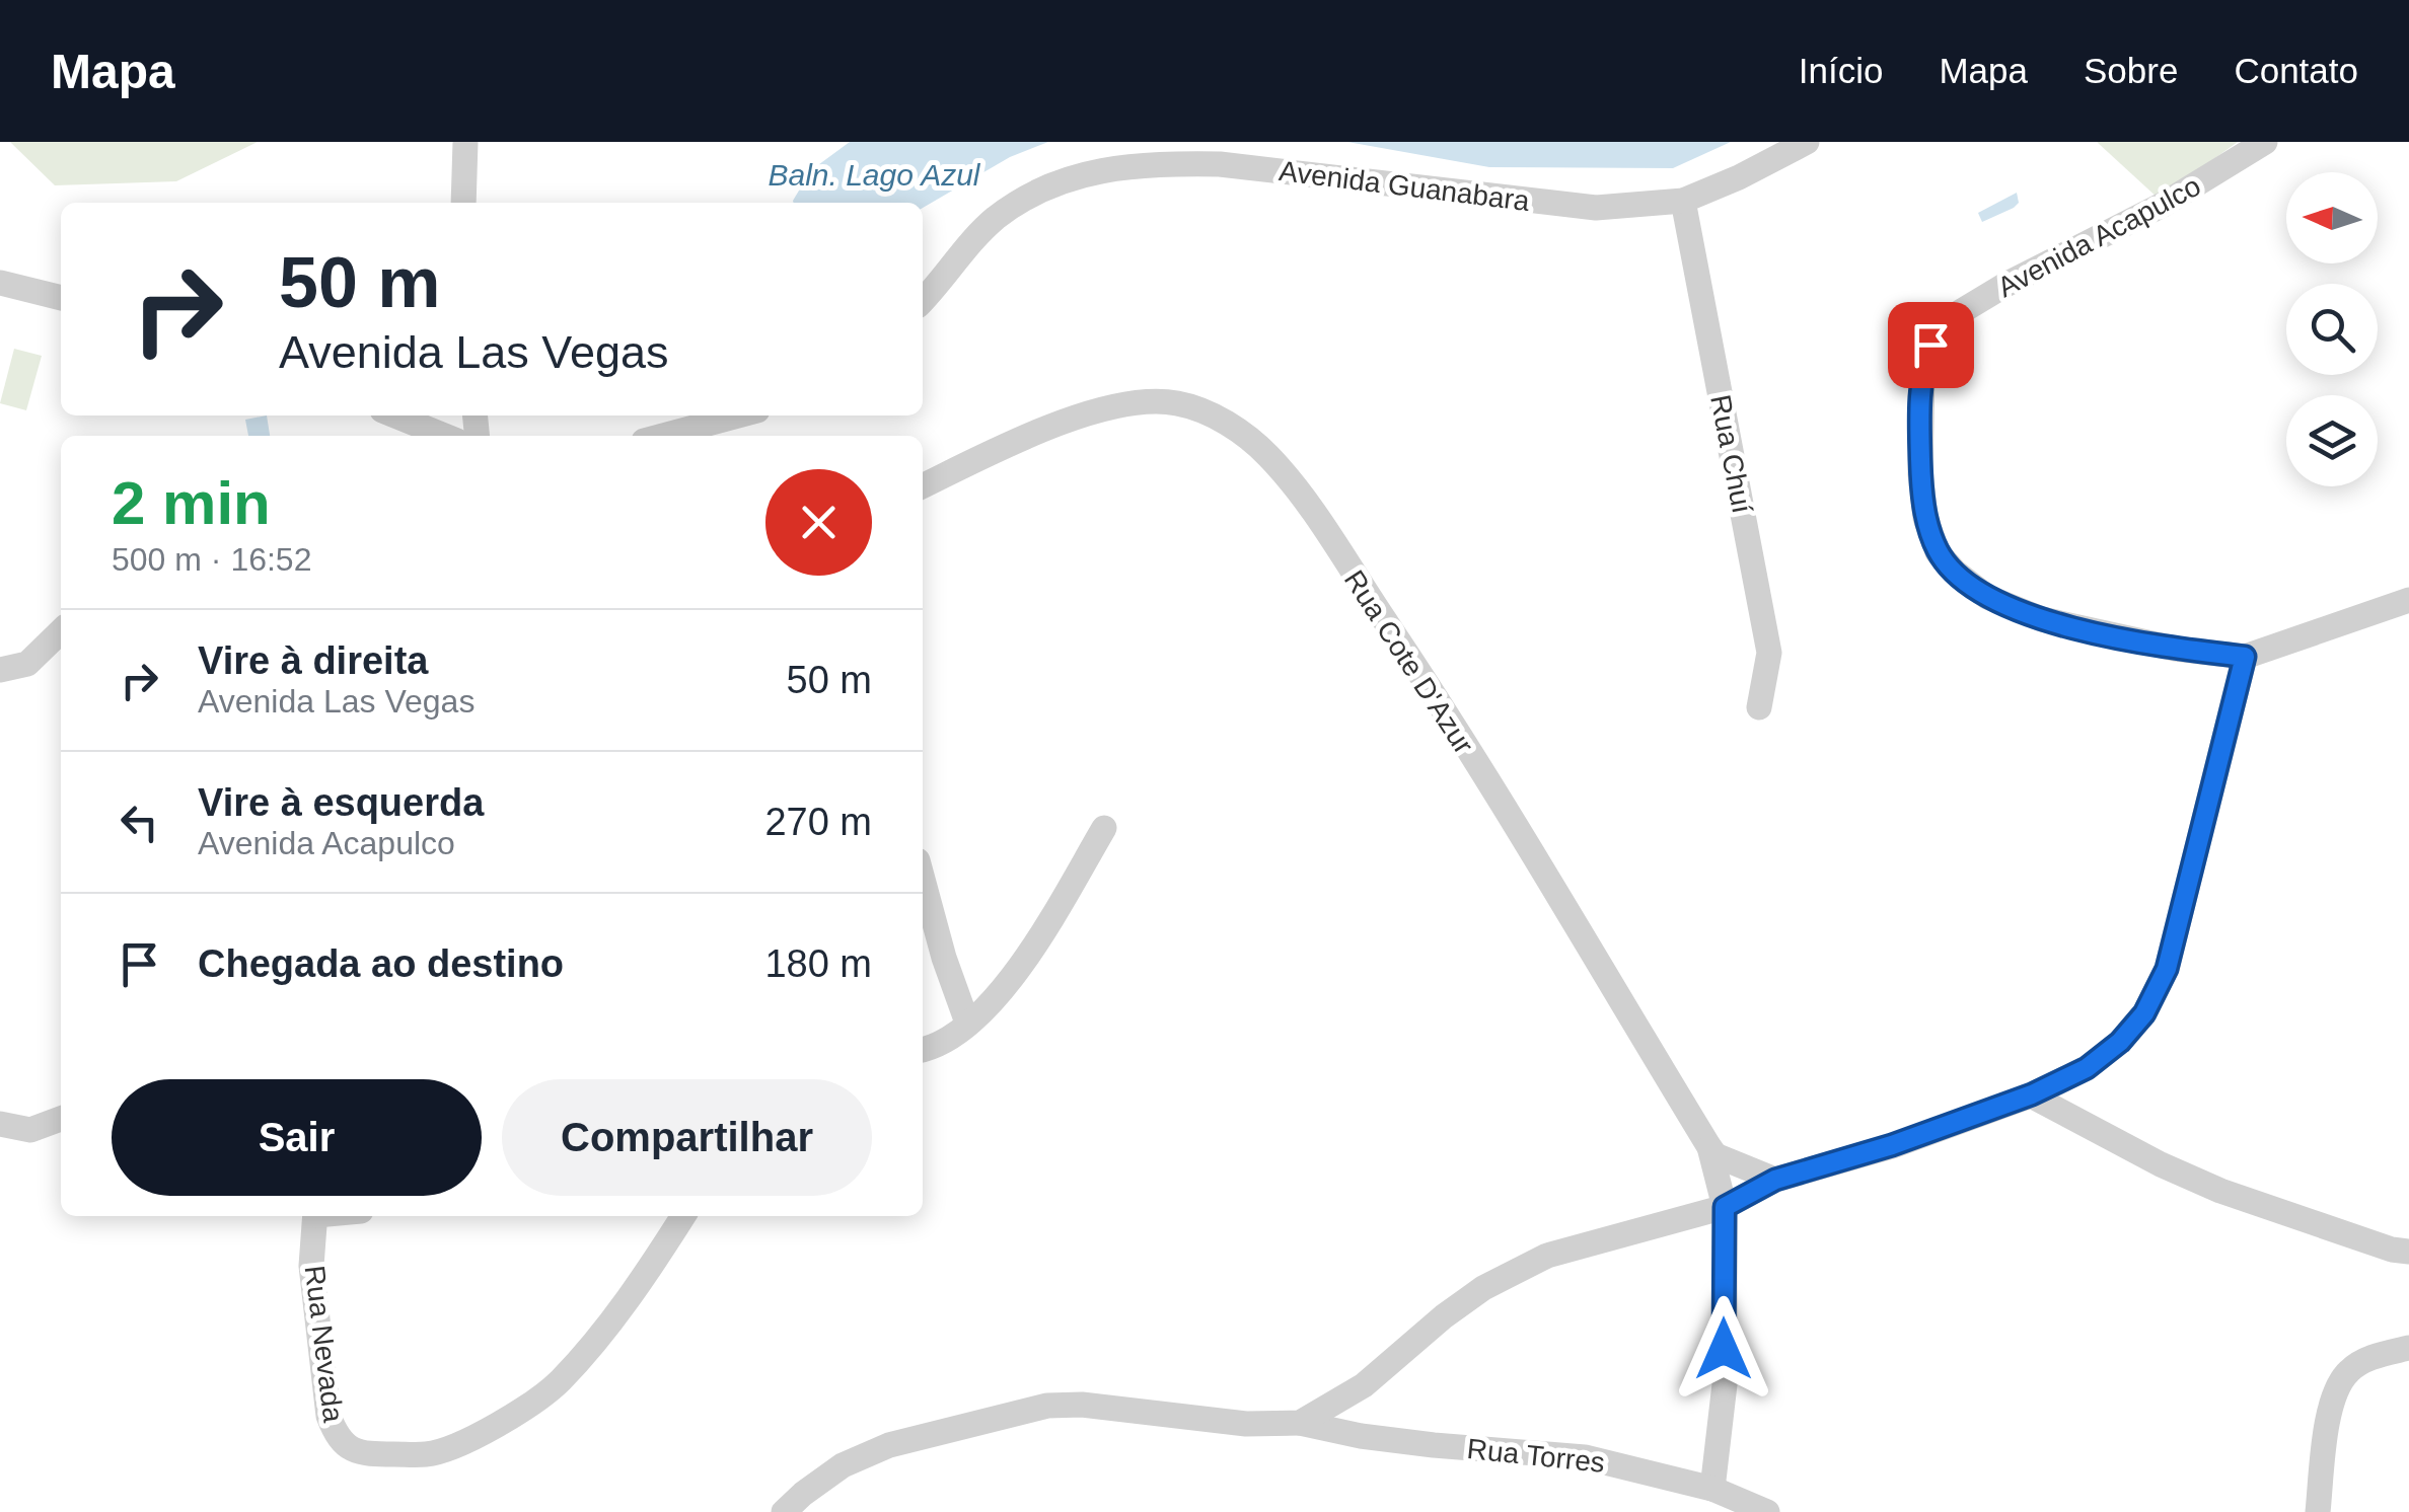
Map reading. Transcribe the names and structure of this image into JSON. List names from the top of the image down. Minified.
{"streets":{"street":["Avenida Guanabara","Avenida Acapulco","Rua Chuí","Rua Cote D'Azur","Rua Nevada","Rua Torres"]},"crossings":[["Avenida Guanabara","Rua Chuí"],["Rua Cote D'Azur","Rua Torres"]],"water":["Baln. Lago Azul"],"north":"left","page":{"header":"Mapa","nav":["Início","Mapa","Sobre","Contato"],"turn":["50 m","Avenida Las Vegas"],"heading":["2 min","500 m · 16:52"],"list":[{"name":"Vire à direita","note":"Avenida Las Vegas","value":"50 m"},{"name":"Vire à esquerda","note":"Avenida Acapulco","value":"270 m"},{"name":"Chegada ao destino","value":"180 m"}],"buttons":["Sair","Compartilhar"]}}
